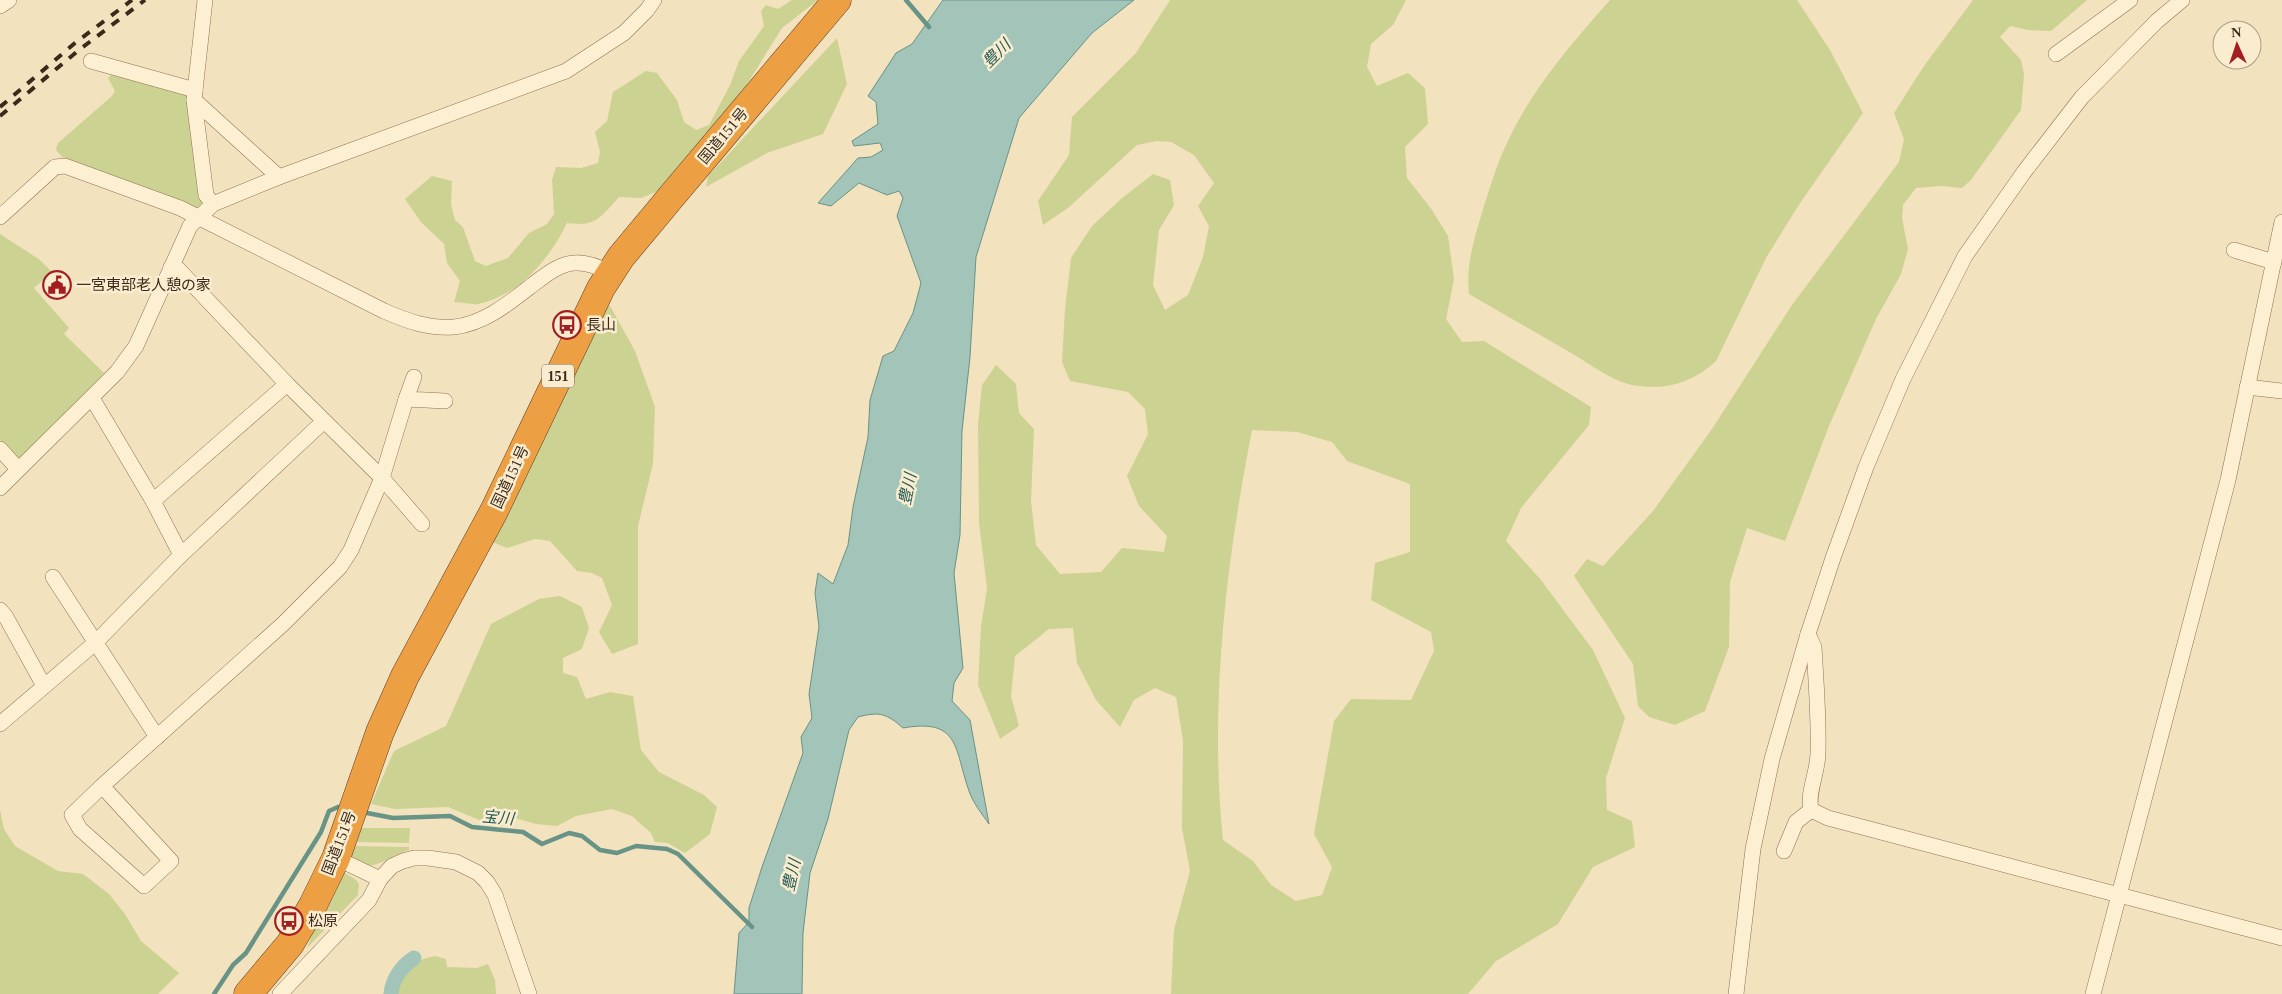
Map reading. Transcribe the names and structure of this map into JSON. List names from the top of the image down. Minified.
{"streets":{"highway":["国道151号","151"]},"water":["豊川","宝川"],"places":{"public building":["一宮東部老人憩の家"],"bus stop":["長山","松原"]},"north":"top"}
